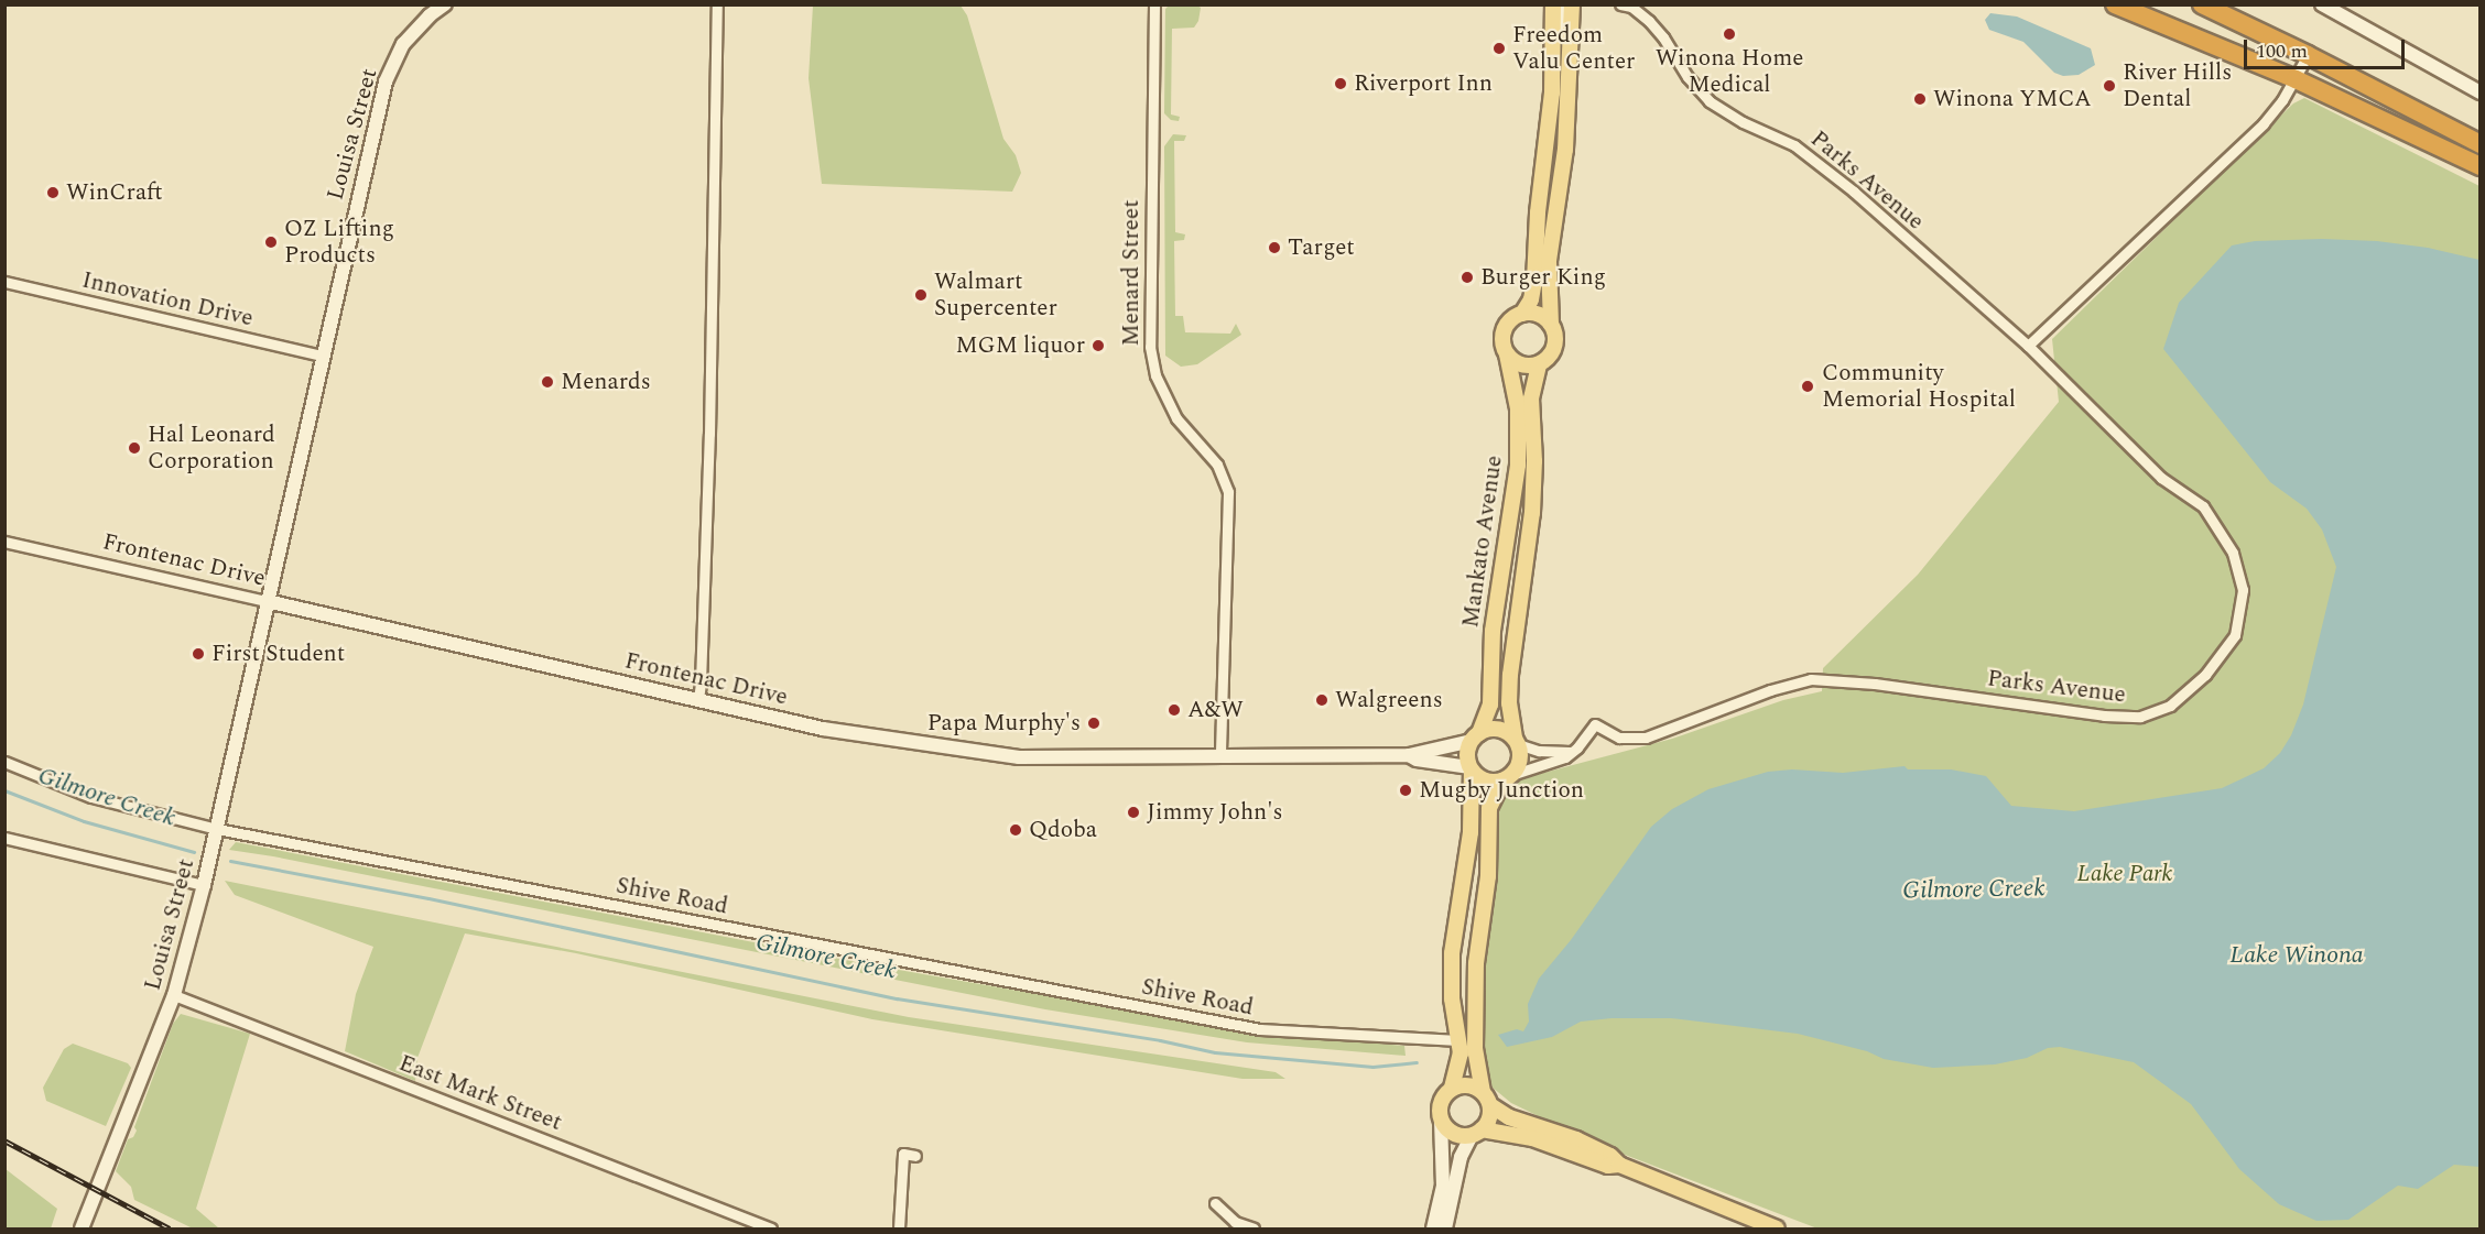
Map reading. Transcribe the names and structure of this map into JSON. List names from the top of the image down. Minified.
{"streets":{"main road":["Mankato Avenue"],"street":["Louisa Street","Parks Avenue","Menard Street","Innovation Drive","Frontenac Drive","Shive Road","East Mark Street"]},"crossings":[["Louisa Street","Innovation Drive"],["Louisa Street","Frontenac Drive"],["Louisa Street","Shive Road"],["Louisa Street","East Mark Street"],["Parks Avenue","Mankato Avenue"],["Parks Avenue","Frontenac Drive"],["Menard Street","Frontenac Drive"],["Mankato Avenue","Frontenac Drive"],["Mankato Avenue","Shive Road"]],"water":["Gilmore Creek","Lake Winona"],"parks":["Lake Park"],"places":["Winona Home Medical","Freedom Valu Center","Riverport Inn","River Hills Dental","Winona YMCA","WinCraft","OZ Lifting Products","Target","Burger King","Walmart Supercenter","MGM liquor","Menards","Community Memorial Hospital","Hal Leonard Corporation","First Student","Walgreens","A&W","Papa Murphy's","Mugby Junction","Jimmy John's","Qdoba"],"scale_bar":"100 m"}
